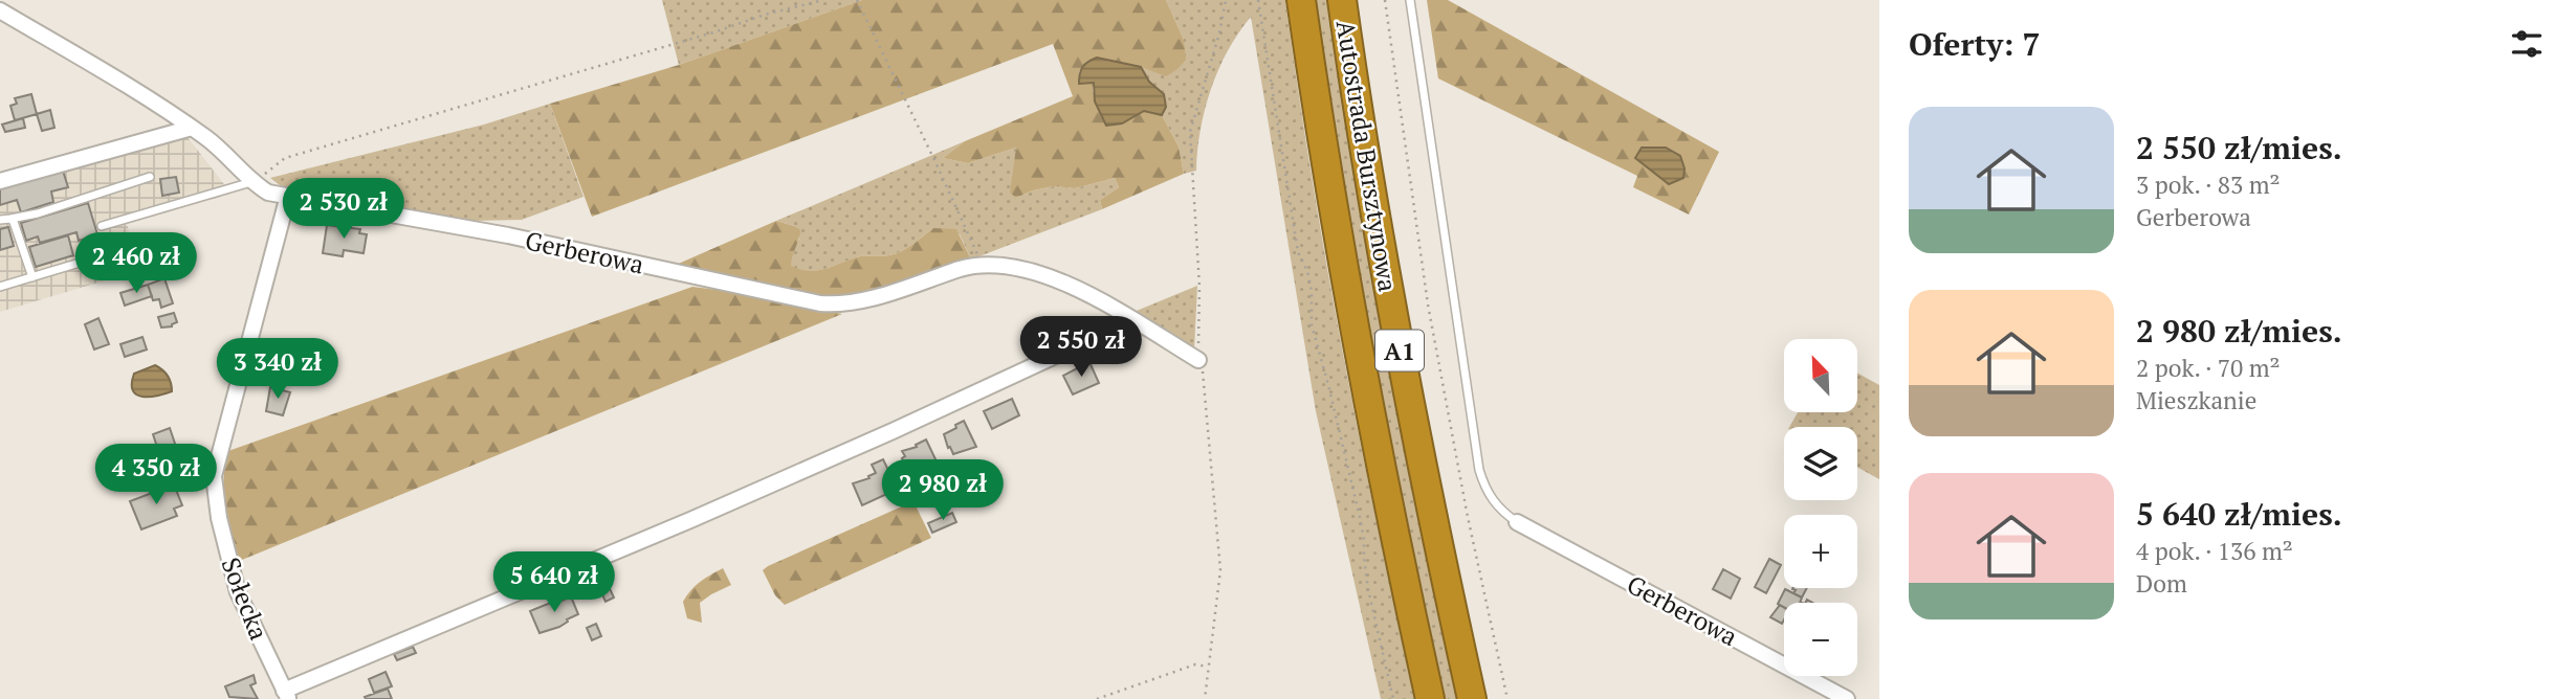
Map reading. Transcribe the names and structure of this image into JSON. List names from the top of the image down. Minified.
{"streets":{"highway":["Autostrada Bursztynowa","A1"],"street":["Gerberowa","Sołecka"]},"crossings":[["Gerberowa","Sołecka"]],"north":"top left","page":{"heading":"Oferty: 7","list":[{"name":"2 550 zł/mies.","note":"3 pok. · 83 m² · Gerberowa"},{"name":"2 980 zł/mies.","note":"2 pok. · 70 m² · Mieszkanie"},{"name":"5 640 zł/mies.","note":"4 pok. · 136 m² · Dom"}],"price":["2 530 zł","2 460 zł","2 550 zł","3 340 zł","4 350 zł","2 980 zł","5 640 zł"],"map_buttons":["+","−"]}}
